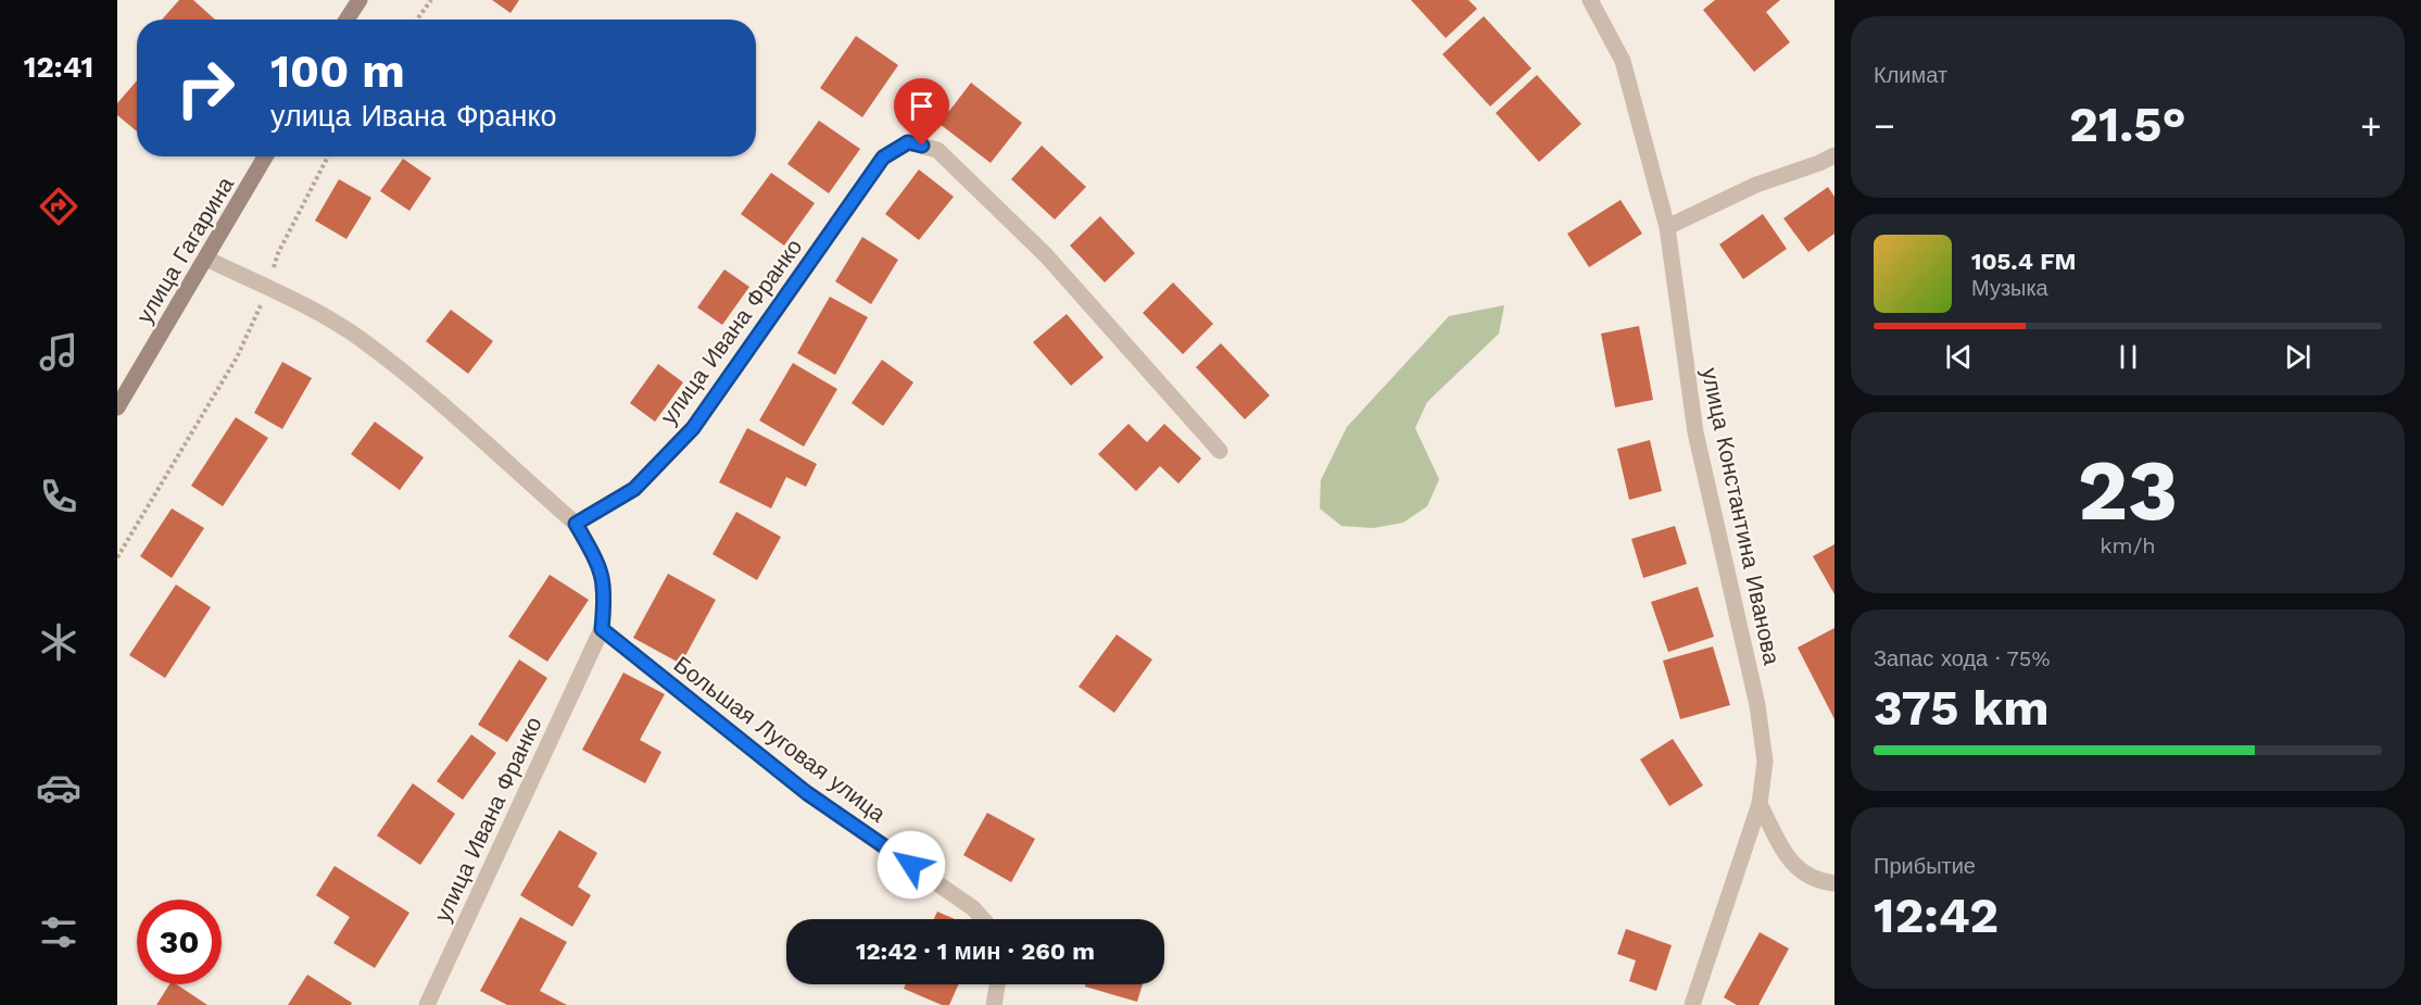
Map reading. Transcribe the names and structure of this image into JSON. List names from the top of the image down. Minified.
{"streets":{"main road":["улица Гагарина"],"street":["улица Ивана Франко","улица Константина Иванова","Большая Луговая улица"]},"crossings":[["улица Ивана Франко","Большая Луговая улица"]],"page":{"tabs":"12:41","tile":["Климат",["23","km/h"],["Запас хода · 75%","375 km"],["Прибытие","12:42"]],"turn":["100 m","улица Ивана Франко"],"heat":["−","21.5°","+"],"song":["105.4 FM","Музыка"],"limit":"30","trip":"12:42 · 1 мин · 260 m"}}
